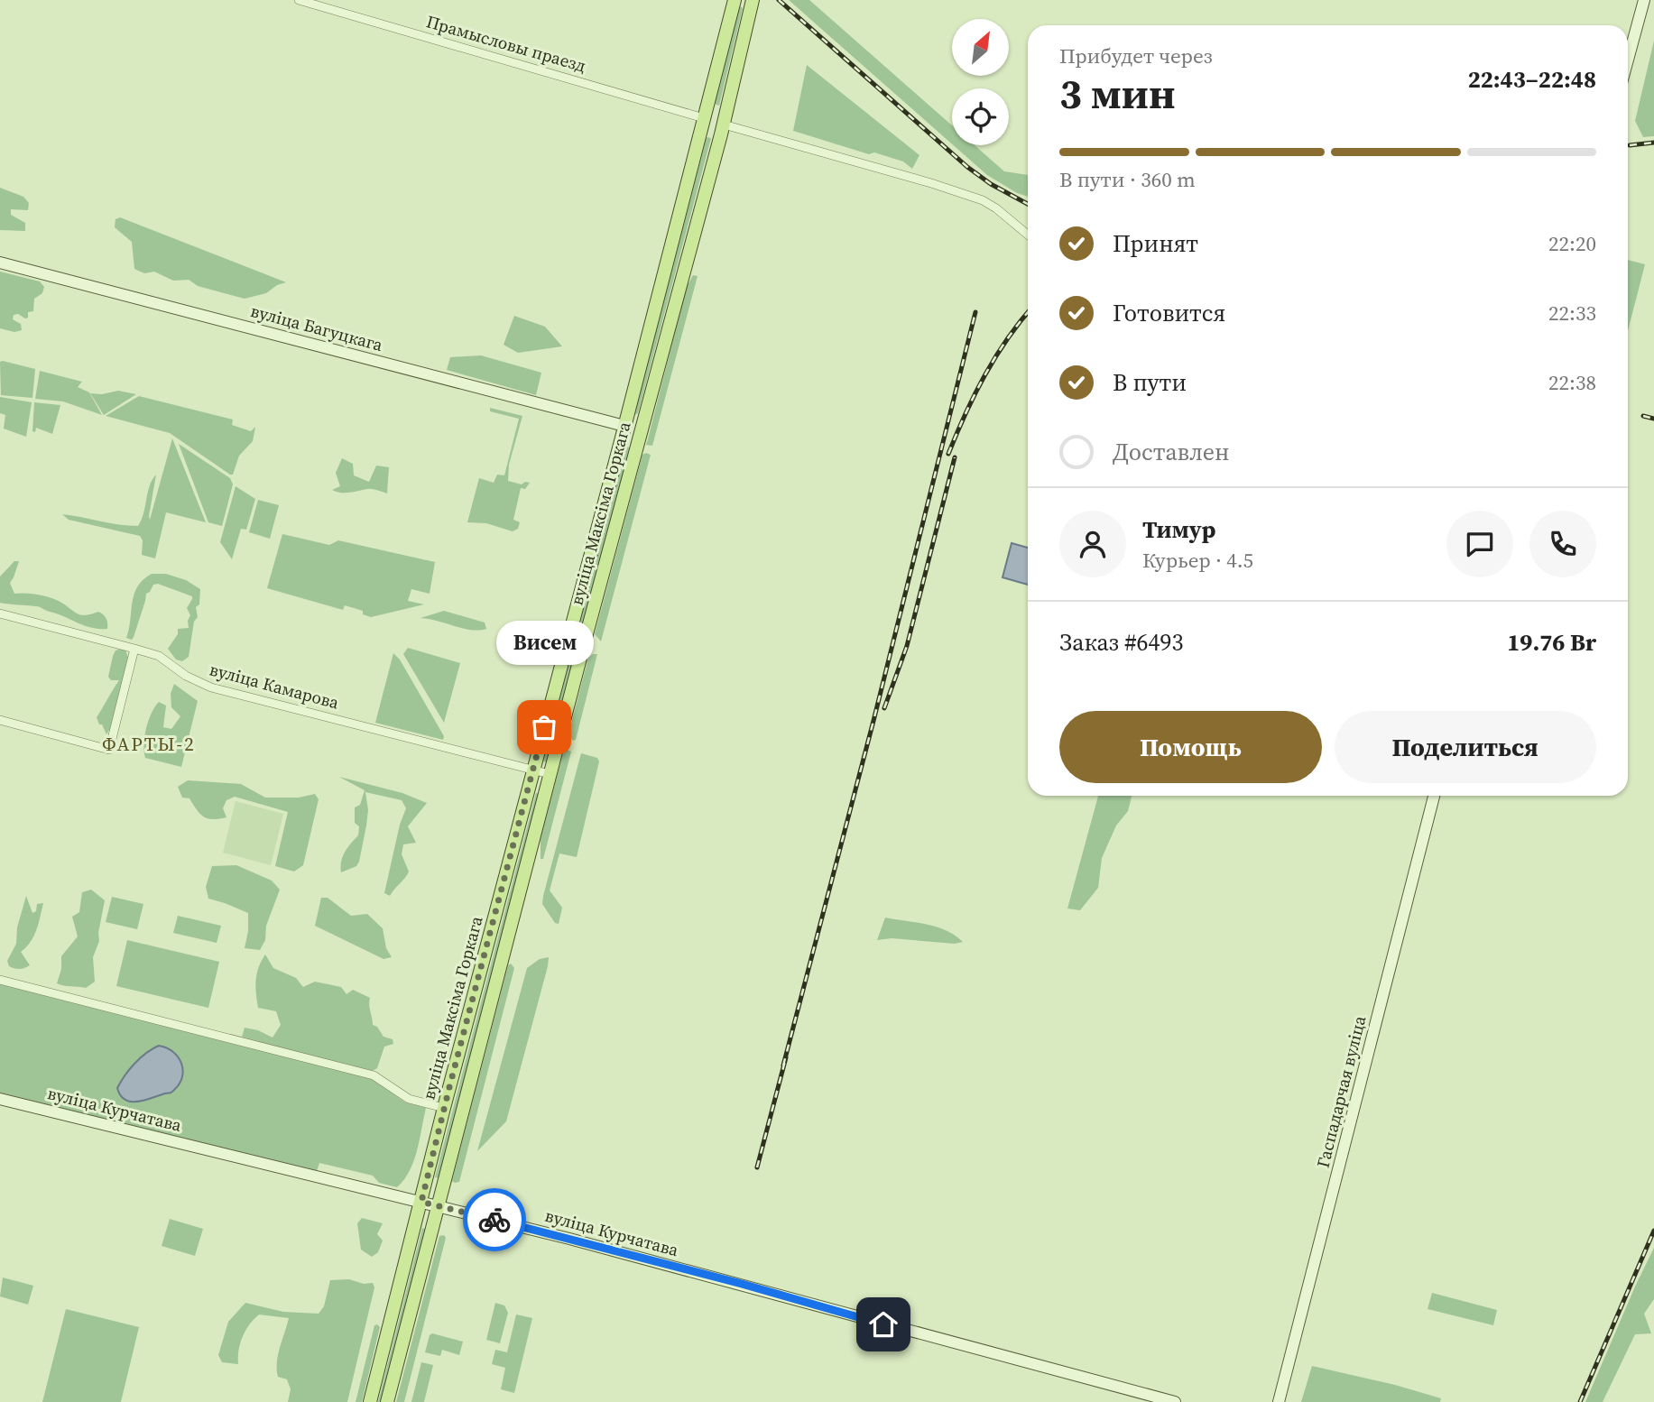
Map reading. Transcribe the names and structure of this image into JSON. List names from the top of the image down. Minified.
{"streets":{"main road":["вуліца Багуцкага","вуліца Максіма Горкага","Гаспадарчая вуліца","вуліца Курчатава"],"street":["Прамысловы праезд","вуліца Камарова"]},"crossings":[["Прамысловы праезд","вуліца Максіма Горкага"],["вуліца Багуцкага","вуліца Максіма Горкага"],["вуліца Максіма Горкага","вуліца Камарова"],["вуліца Максіма Горкага","вуліца Курчатава"]],"districts":["ФАРТЫ-2"],"places":["Висем"],"north":"top right","page":{"heading":["3 мин","Прибудет через","22:43–22:48"],"panel":["Тимур","Курьер · 4.5","Заказ #6493","19.76 Br"],"bar":"В пути · 360 m","list":[["Принят","22:20"],["Готовится","22:33"],["В пути","22:38"],"Доставлен"],"bubble":"Висем","buttons":["Помощь","Поделиться"]}}
